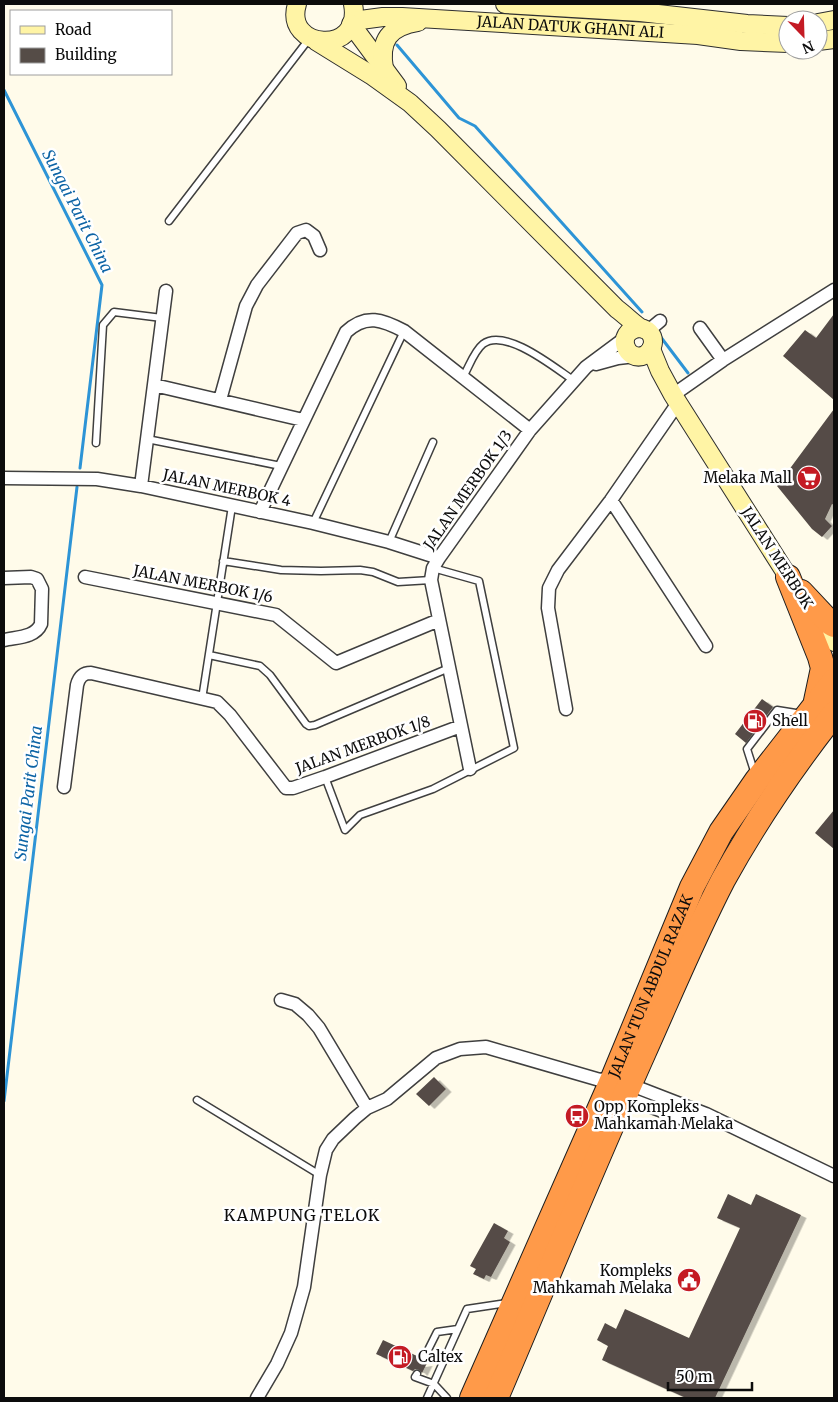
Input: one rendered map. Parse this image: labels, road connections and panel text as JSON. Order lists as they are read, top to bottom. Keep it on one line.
{"streets":{"highway":["JALAN TUN ABDUL RAZAK"],"main road":["JALAN DATUK GHANI ALI","JALAN MERBOK"],"street":["JALAN MERBOK 4","JALAN MERBOK 1/3","JALAN MERBOK 1/6","JALAN MERBOK 1/8"]},"crossings":[["JALAN MERBOK 4","JALAN MERBOK 1/3"]],"districts":["KAMPUNG TELOK"],"water":["Sungai Parit China"],"places":{"supermarket":["Melaka Mall"],"fuel station":["Shell","Caltex"],"bus stop":["Opp Kompleks Mahkamah Melaka"],"public building":["Kompleks Mahkamah Melaka"]},"legend":["Road","Building"],"scale_bar":"50 m","north":"bottom right"}
